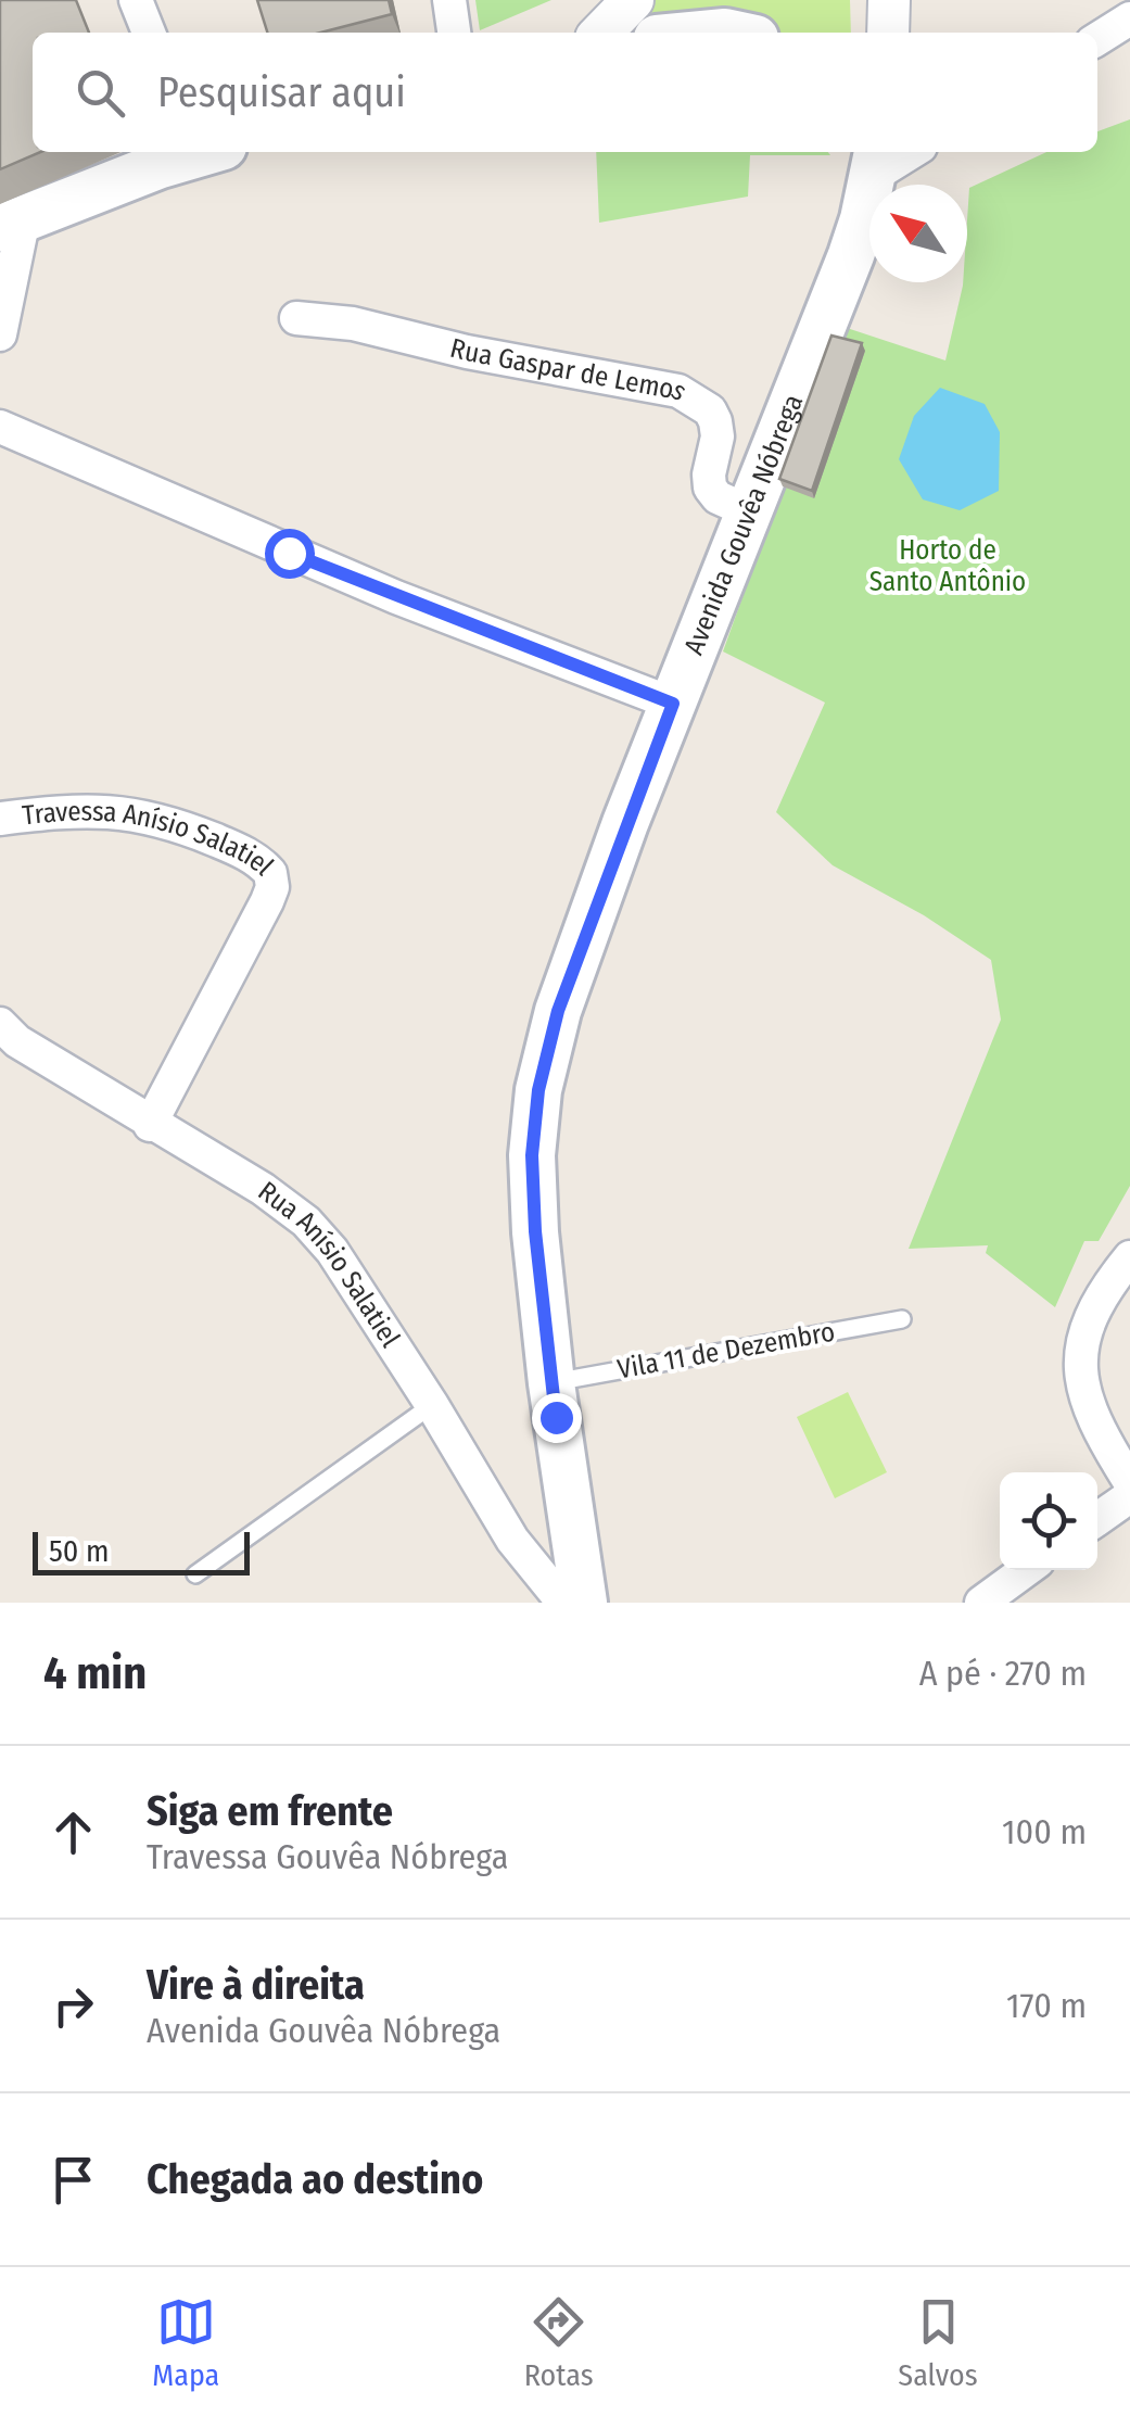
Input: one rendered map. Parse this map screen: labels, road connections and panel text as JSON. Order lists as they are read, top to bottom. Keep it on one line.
{"streets":{"main road":["Avenida Gouvêa Nóbrega"],"street":["Rua Gaspar de Lemos","Travessa Anísio Salatiel","Rua Anísio Salatiel"],"lane":["Vila 11 de Dezembro"]},"crossings":[["Rua Gaspar de Lemos","Avenida Gouvêa Nóbrega"],["Avenida Gouvêa Nóbrega","Vila 11 de Dezembro"],["Travessa Anísio Salatiel","Rua Anísio Salatiel"]],"parks":["Horto de Santo Antônio"],"scale_bar":"50 m","north":"top left","page":{"search":"Pesquisar aqui","scale":"50 m","heading":["4 min","A pé · 270 m"],"list":[["Siga em frente","Travessa Gouvêa Nóbrega","100 m"],["Vire à direita","Avenida Gouvêa Nóbrega","170 m"],"Chegada ao destino"],"nav":["Mapa","Rotas","Salvos"]}}
